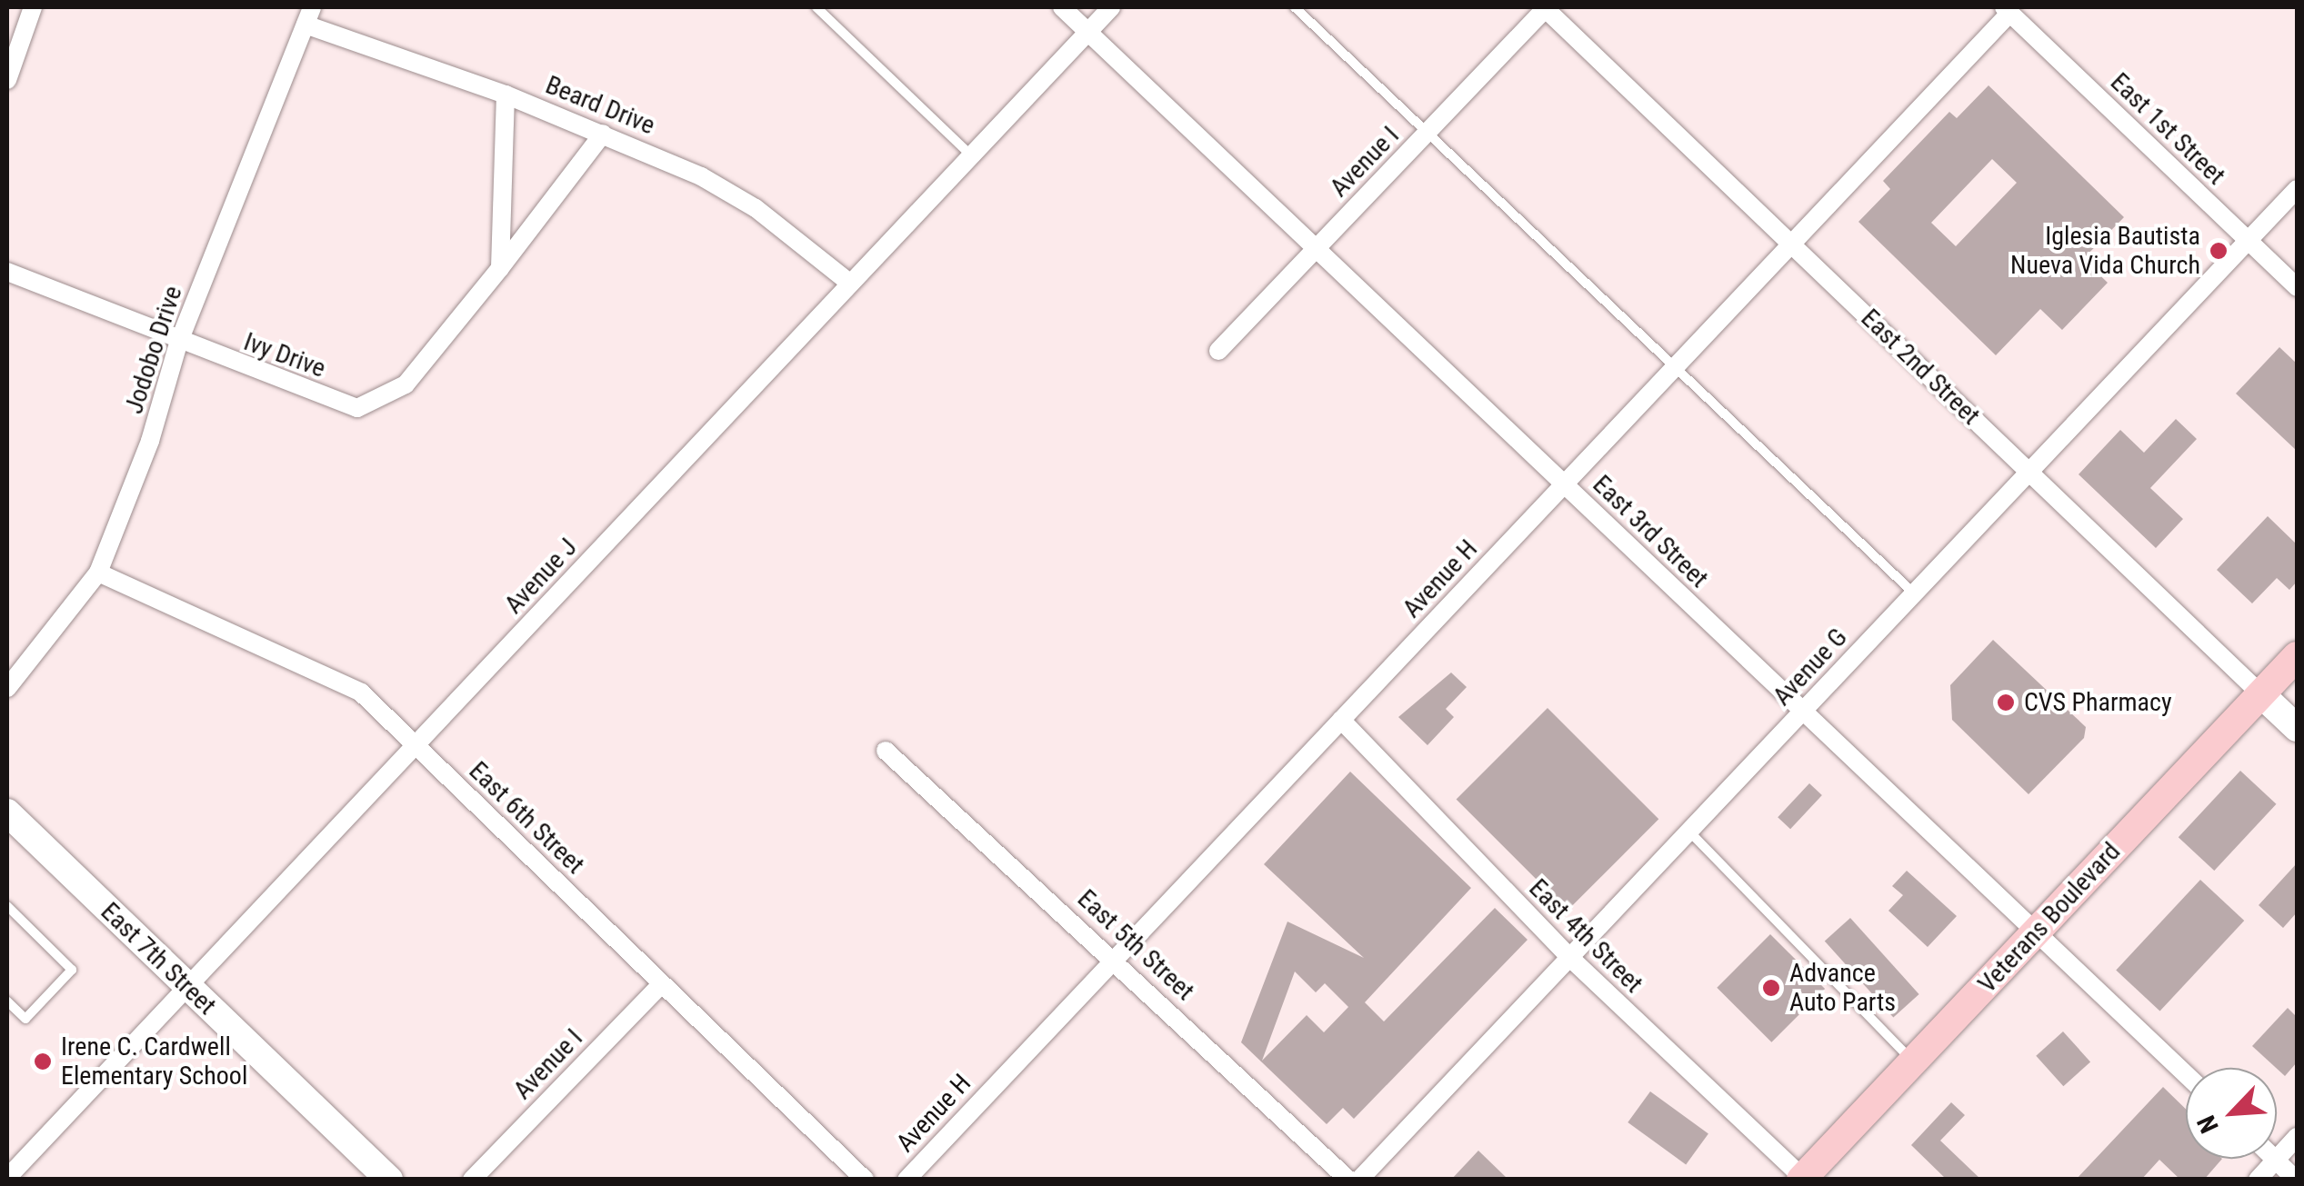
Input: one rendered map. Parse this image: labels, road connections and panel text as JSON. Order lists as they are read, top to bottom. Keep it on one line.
{"streets":{"main road":["Veterans Boulevard"],"street":["Beard Drive","East 1st Street","Avenue I","Jodobo Drive","Ivy Drive","East 2nd Street","East 3rd Street","Avenue J","Avenue H","Avenue G","East 6th Street","East 4th Street","East 5th Street","East 7th Street"]},"crossings":[["Beard Drive","Jodobo Drive"],["Beard Drive","Ivy Drive"],["Beard Drive","Avenue J"],["East 1st Street","Avenue H"],["East 1st Street","Avenue G"],["Avenue I","East 2nd Street"],["Avenue I","East 3rd Street"],["Avenue I","East 6th Street"],["Jodobo Drive","Ivy Drive"],["Jodobo Drive","East 6th Street"],["East 2nd Street","Avenue H"],["East 2nd Street","Avenue G"],["East 2nd Street","Veterans Boulevard"],["East 3rd Street","Avenue J"],["East 3rd Street","Avenue H"],["East 3rd Street","Avenue G"],["East 3rd Street","Veterans Boulevard"],["Avenue J","East 6th Street"],["Avenue J","East 7th Street"],["Avenue H","East 4th Street"],["Avenue H","East 5th Street"],["Avenue G","East 4th Street"],["Veterans Boulevard","East 4th Street"]],"places":["Iglesia Bautista Nueva Vida Church","CVS Pharmacy","Advance Auto Parts","Irene C. Cardwell Elementary School"],"north":"bottom left"}
